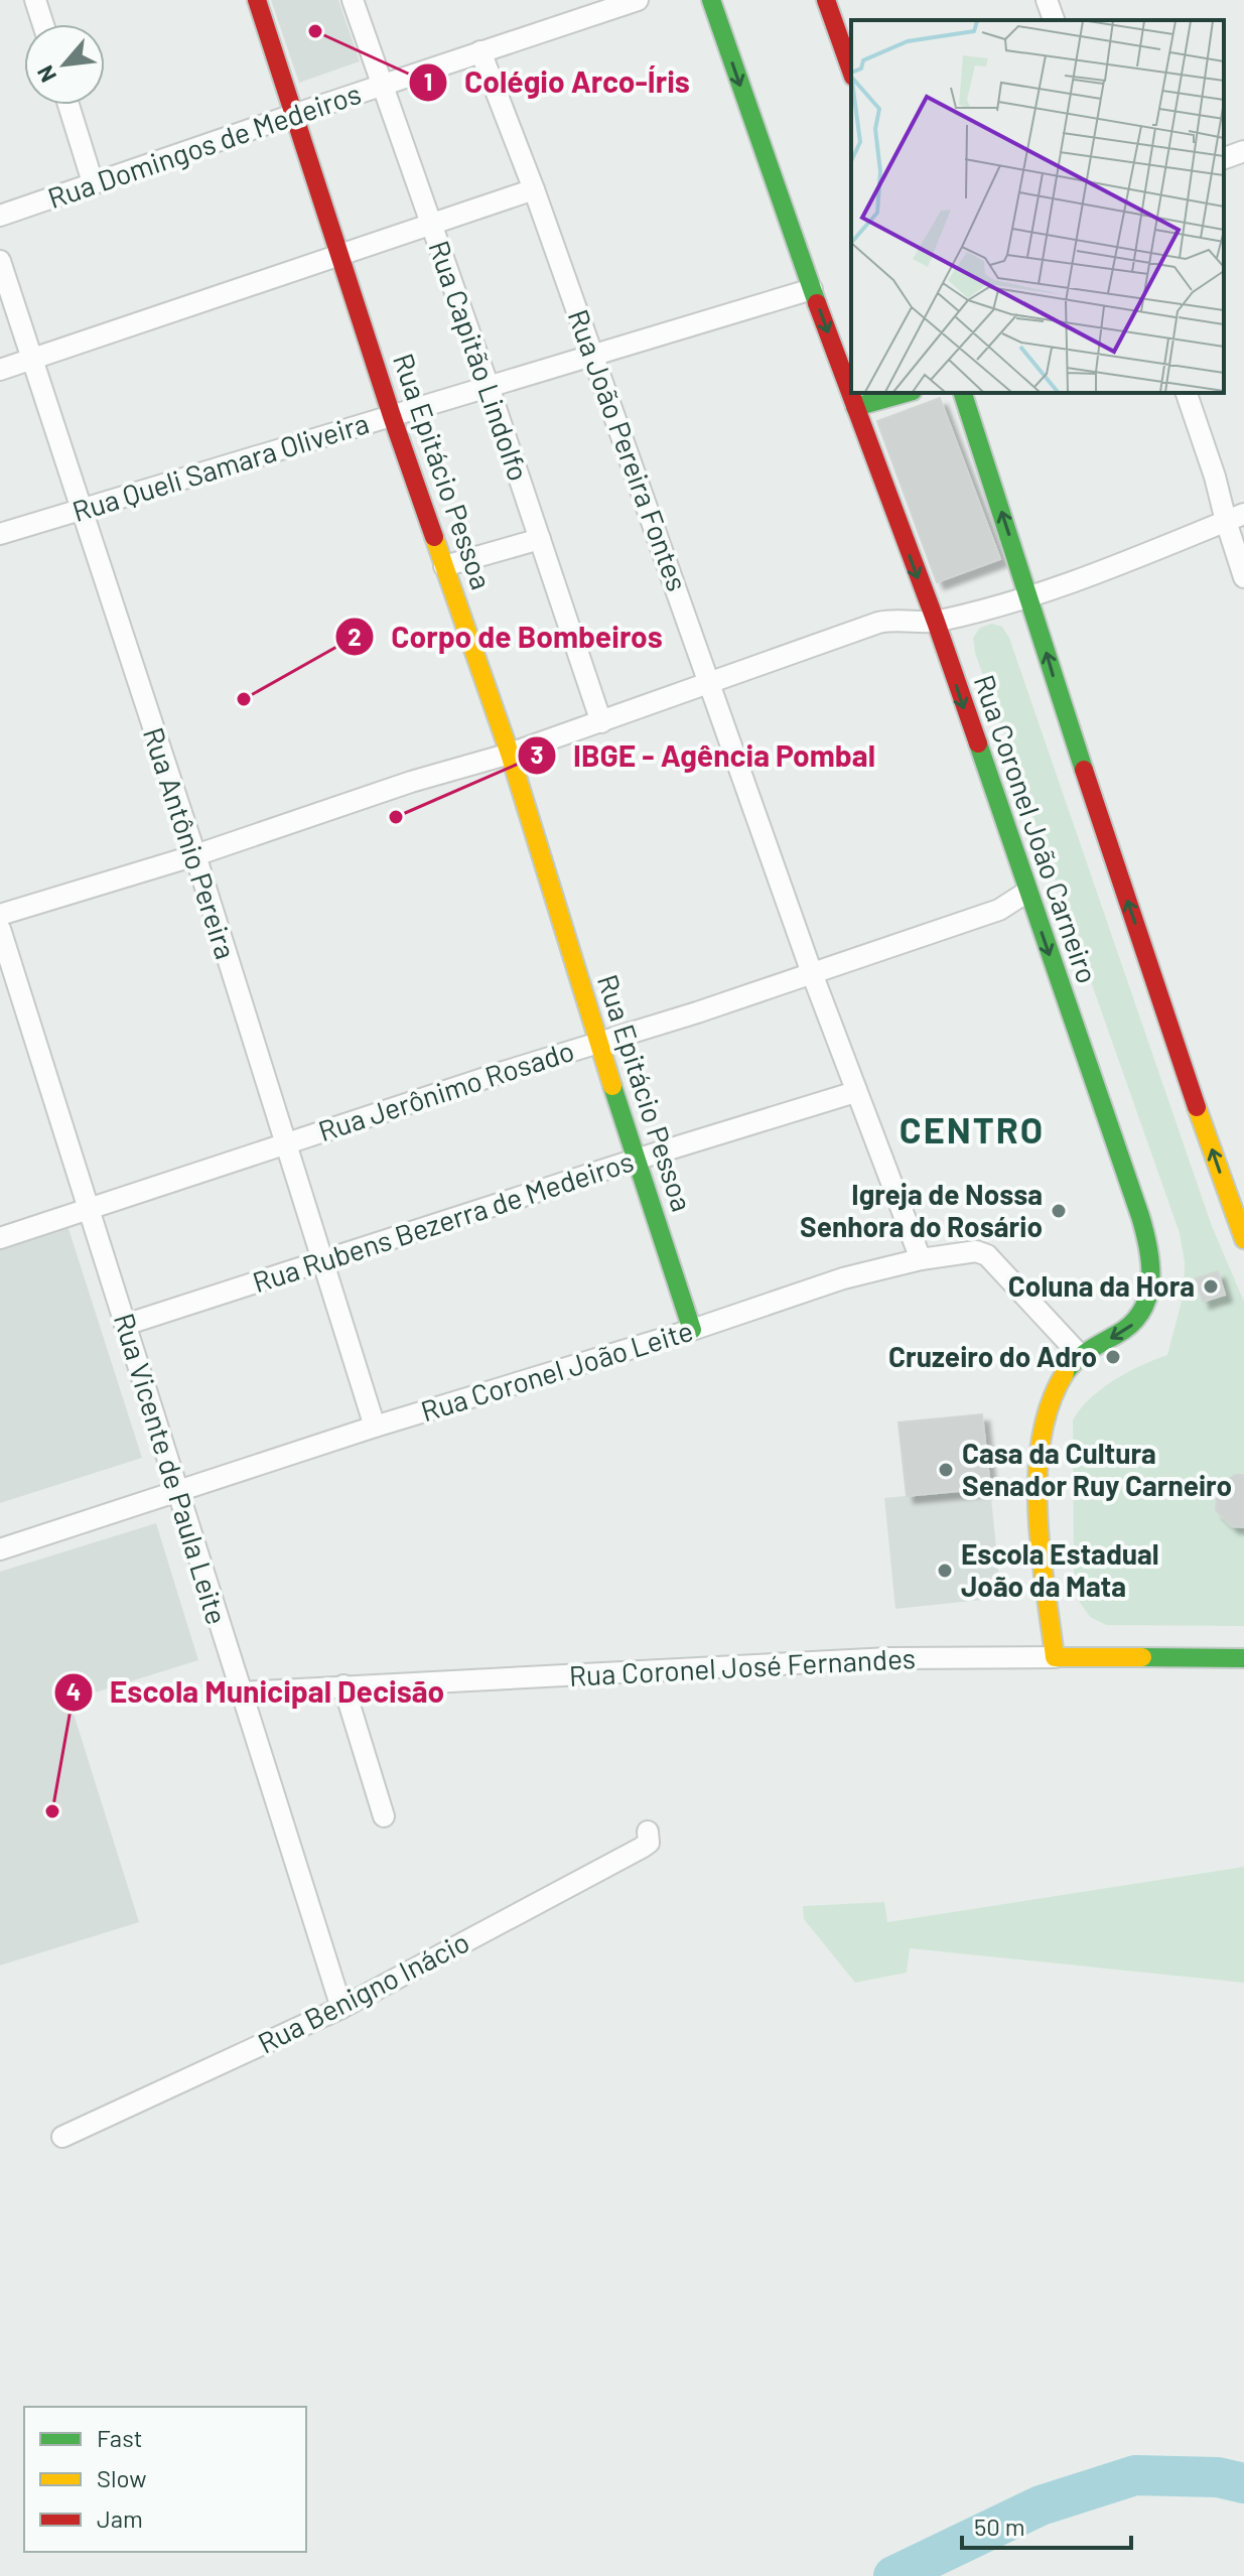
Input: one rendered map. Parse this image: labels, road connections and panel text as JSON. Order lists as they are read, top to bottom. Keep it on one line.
{"streets":{"main road":["Rua Epitácio Pessoa","Rua Coronel João Carneiro","Rua Coronel José Fernandes"],"street":["Rua Domingos de Medeiros","Rua Capitão Lindolfo","Rua João Pereira Fontes","Rua Queli Samara Oliveira","Rua Antônio Pereira","Rua Jerônimo Rosado","Rua Rubens Bezerra de Medeiros","Rua Coronel João Leite","Rua Vicente de Paula Leite","Rua Benigno Inácio"]},"crossings":[["Rua Domingos de Medeiros","Rua Capitão Lindolfo"],["Rua Domingos de Medeiros","Rua João Pereira Fontes"],["Rua Domingos de Medeiros","Rua Epitácio Pessoa"],["Rua Capitão Lindolfo","Rua Queli Samara Oliveira"],["Rua João Pereira Fontes","Rua Queli Samara Oliveira"],["Rua João Pereira Fontes","Rua Jerônimo Rosado"],["Rua João Pereira Fontes","Rua Rubens Bezerra de Medeiros"],["Rua João Pereira Fontes","Rua Coronel João Leite"],["Rua Queli Samara Oliveira","Rua Epitácio Pessoa"],["Rua Queli Samara Oliveira","Rua Coronel João Carneiro"],["Rua Queli Samara Oliveira","Rua Antônio Pereira"],["Rua Epitácio Pessoa","Rua Jerônimo Rosado"],["Rua Epitácio Pessoa","Rua Rubens Bezerra de Medeiros"],["Rua Epitácio Pessoa","Rua Coronel João Leite"],["Rua Coronel João Carneiro","Rua Jerônimo Rosado"],["Rua Coronel João Carneiro","Rua Coronel João Leite"],["Rua Coronel João Carneiro","Rua Coronel José Fernandes"],["Rua Antônio Pereira","Rua Jerônimo Rosado"],["Rua Antônio Pereira","Rua Rubens Bezerra de Medeiros"],["Rua Antônio Pereira","Rua Coronel João Leite"],["Rua Jerônimo Rosado","Rua Vicente de Paula Leite"],["Rua Rubens Bezerra de Medeiros","Rua Vicente de Paula Leite"],["Rua Coronel João Leite","Rua Vicente de Paula Leite"],["Rua Vicente de Paula Leite","Rua Coronel José Fernandes"],["Rua Vicente de Paula Leite","Rua Benigno Inácio"]],"districts":["CENTRO"],"places":["Colégio Arco-Íris","Corpo de Bombeiros","IBGE - Agência Pombal","Igreja de Nossa Senhora do Rosário","Coluna da Hora","Cruzeiro do Adro","Casa da Cultura Senador Ruy Carneiro","Escola Estadual João da Mata","Escola Municipal Decisão"],"legend":["Fast","Slow","Jam"],"scale_bar":"50 m","north":"bottom left"}
